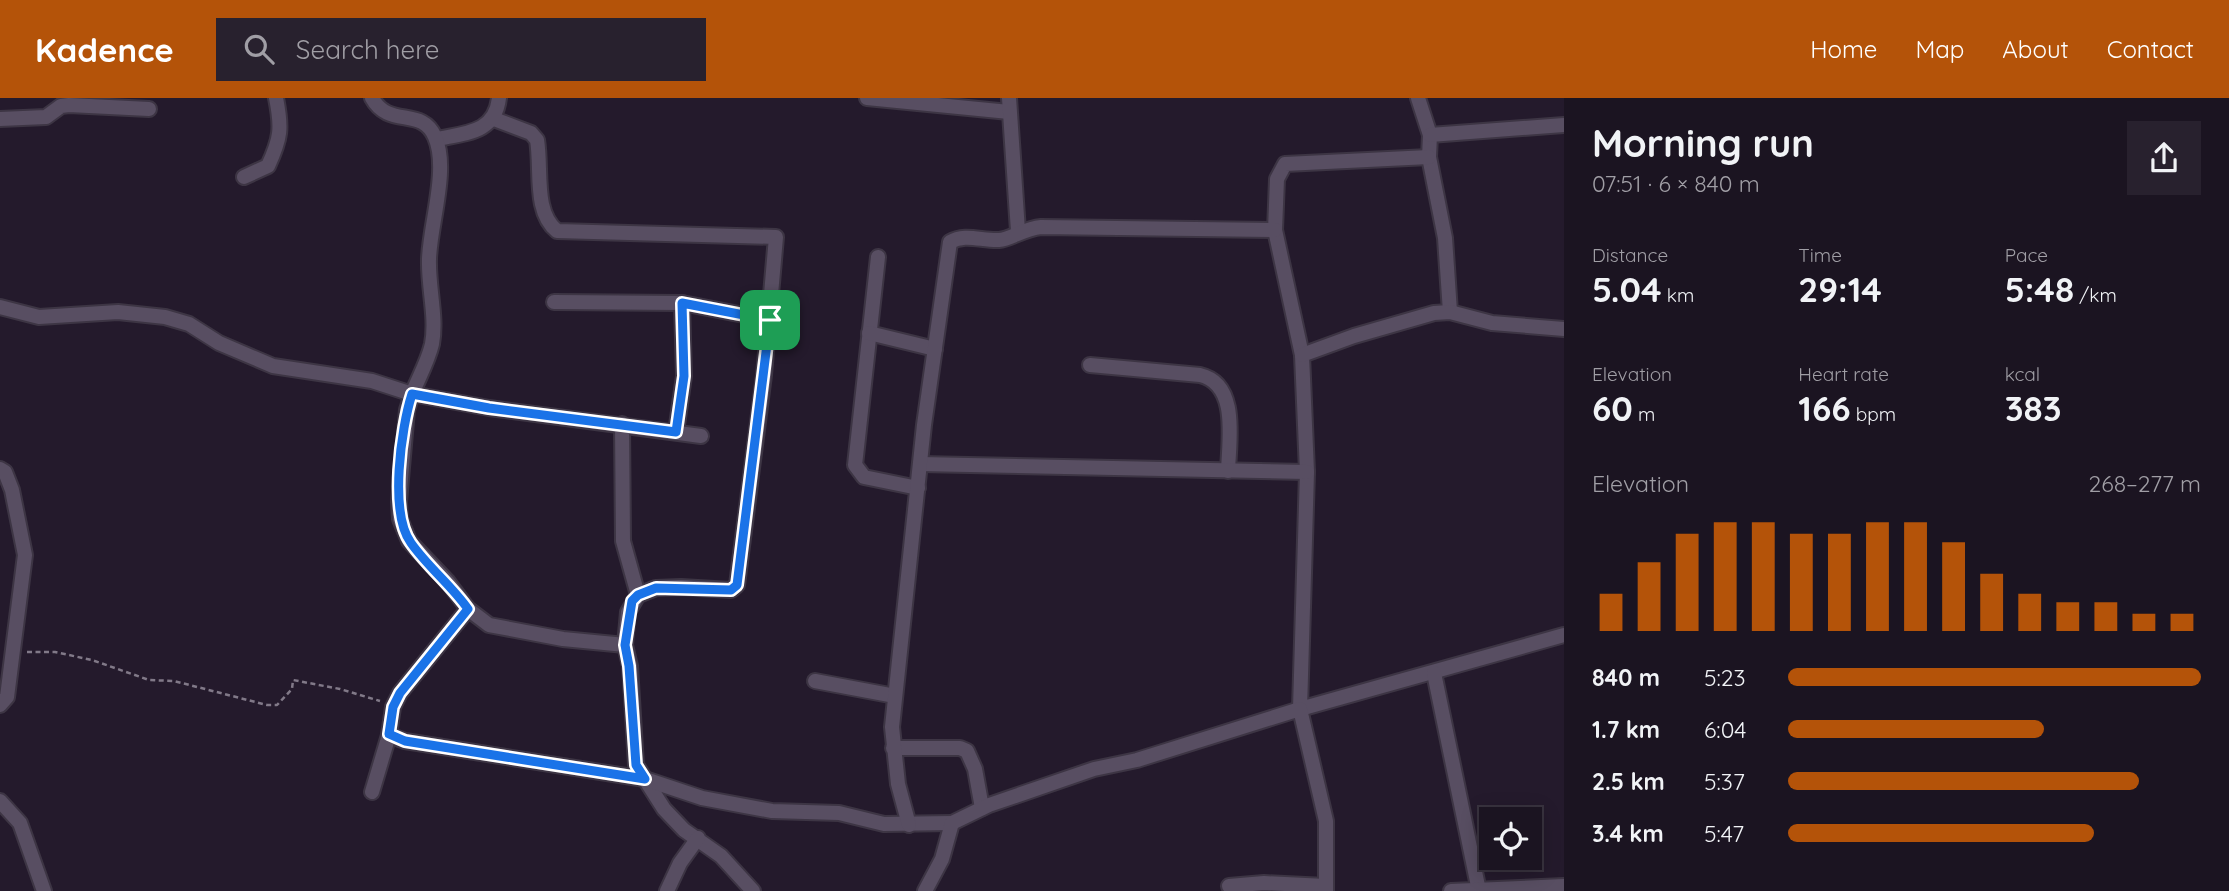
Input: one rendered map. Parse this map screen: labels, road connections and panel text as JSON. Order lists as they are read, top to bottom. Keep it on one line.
{"page":{"header":"Kadence","search":"Search here","nav":["Home","Map","About","Contact"],"heading":["Morning run","07:51 · 6 × 840 m"],"stats":[["Distance","5.04 km"],["Time","29:14"],["Pace","5:48 /km"],["Elevation","60 m"],["Heart rate","166 bpm"],["kcal","383"]],"chart":["Elevation","268–277 m"],"list":[{"name":"840 m","note":"5:23"},{"name":"1.7 km","note":"6:04"},{"name":"2.5 km","note":"5:37"},{"name":"3.4 km","note":"5:47"}]}}
